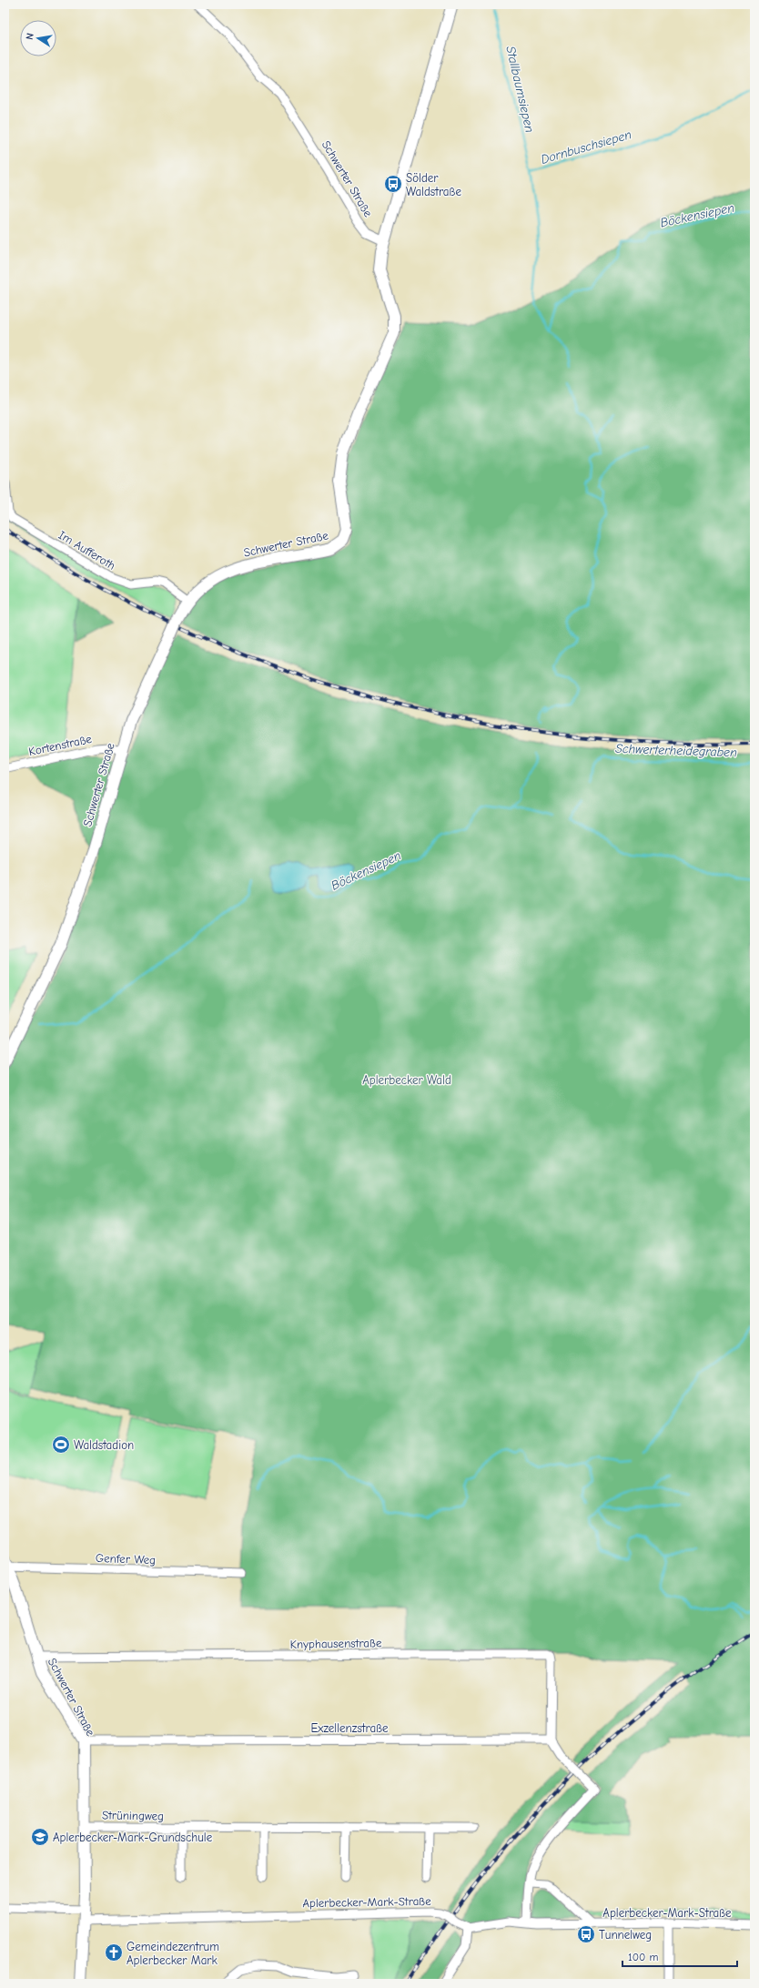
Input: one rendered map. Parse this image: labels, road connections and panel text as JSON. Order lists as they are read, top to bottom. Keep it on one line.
{"streets":{"street":["Schwerter Straße","Im Aufferoth","Kortenstraße","Genfer Weg","Knyphausenstraße","Exzellenzstraße","Strüningweg","Aplerbecker-Mark-Straße"]},"crossings":[["Schwerter Straße","Im Aufferoth"],["Schwerter Straße","Kortenstraße"],["Schwerter Straße","Genfer Weg"],["Schwerter Straße","Knyphausenstraße"],["Schwerter Straße","Exzellenzstraße"],["Schwerter Straße","Strüningweg"],["Schwerter Straße","Aplerbecker-Mark-Straße"],["Knyphausenstraße","Exzellenzstraße"]],"water":["Stallbaumsiepen","Dornbuschsiepen","Böckensiepen","Schwerterheidegraben"],"parks":["Aplerbecker Wald"],"places":{"bus stop":["Sölder Waldstraße","Tunnelweg"],"sports":["Waldstadion"],"school or university":["Aplerbecker-Mark-Grundschule"],"church":["Gemeindezentrum Aplerbecker Mark"]},"scale_bar":"100 m","north":"left"}
